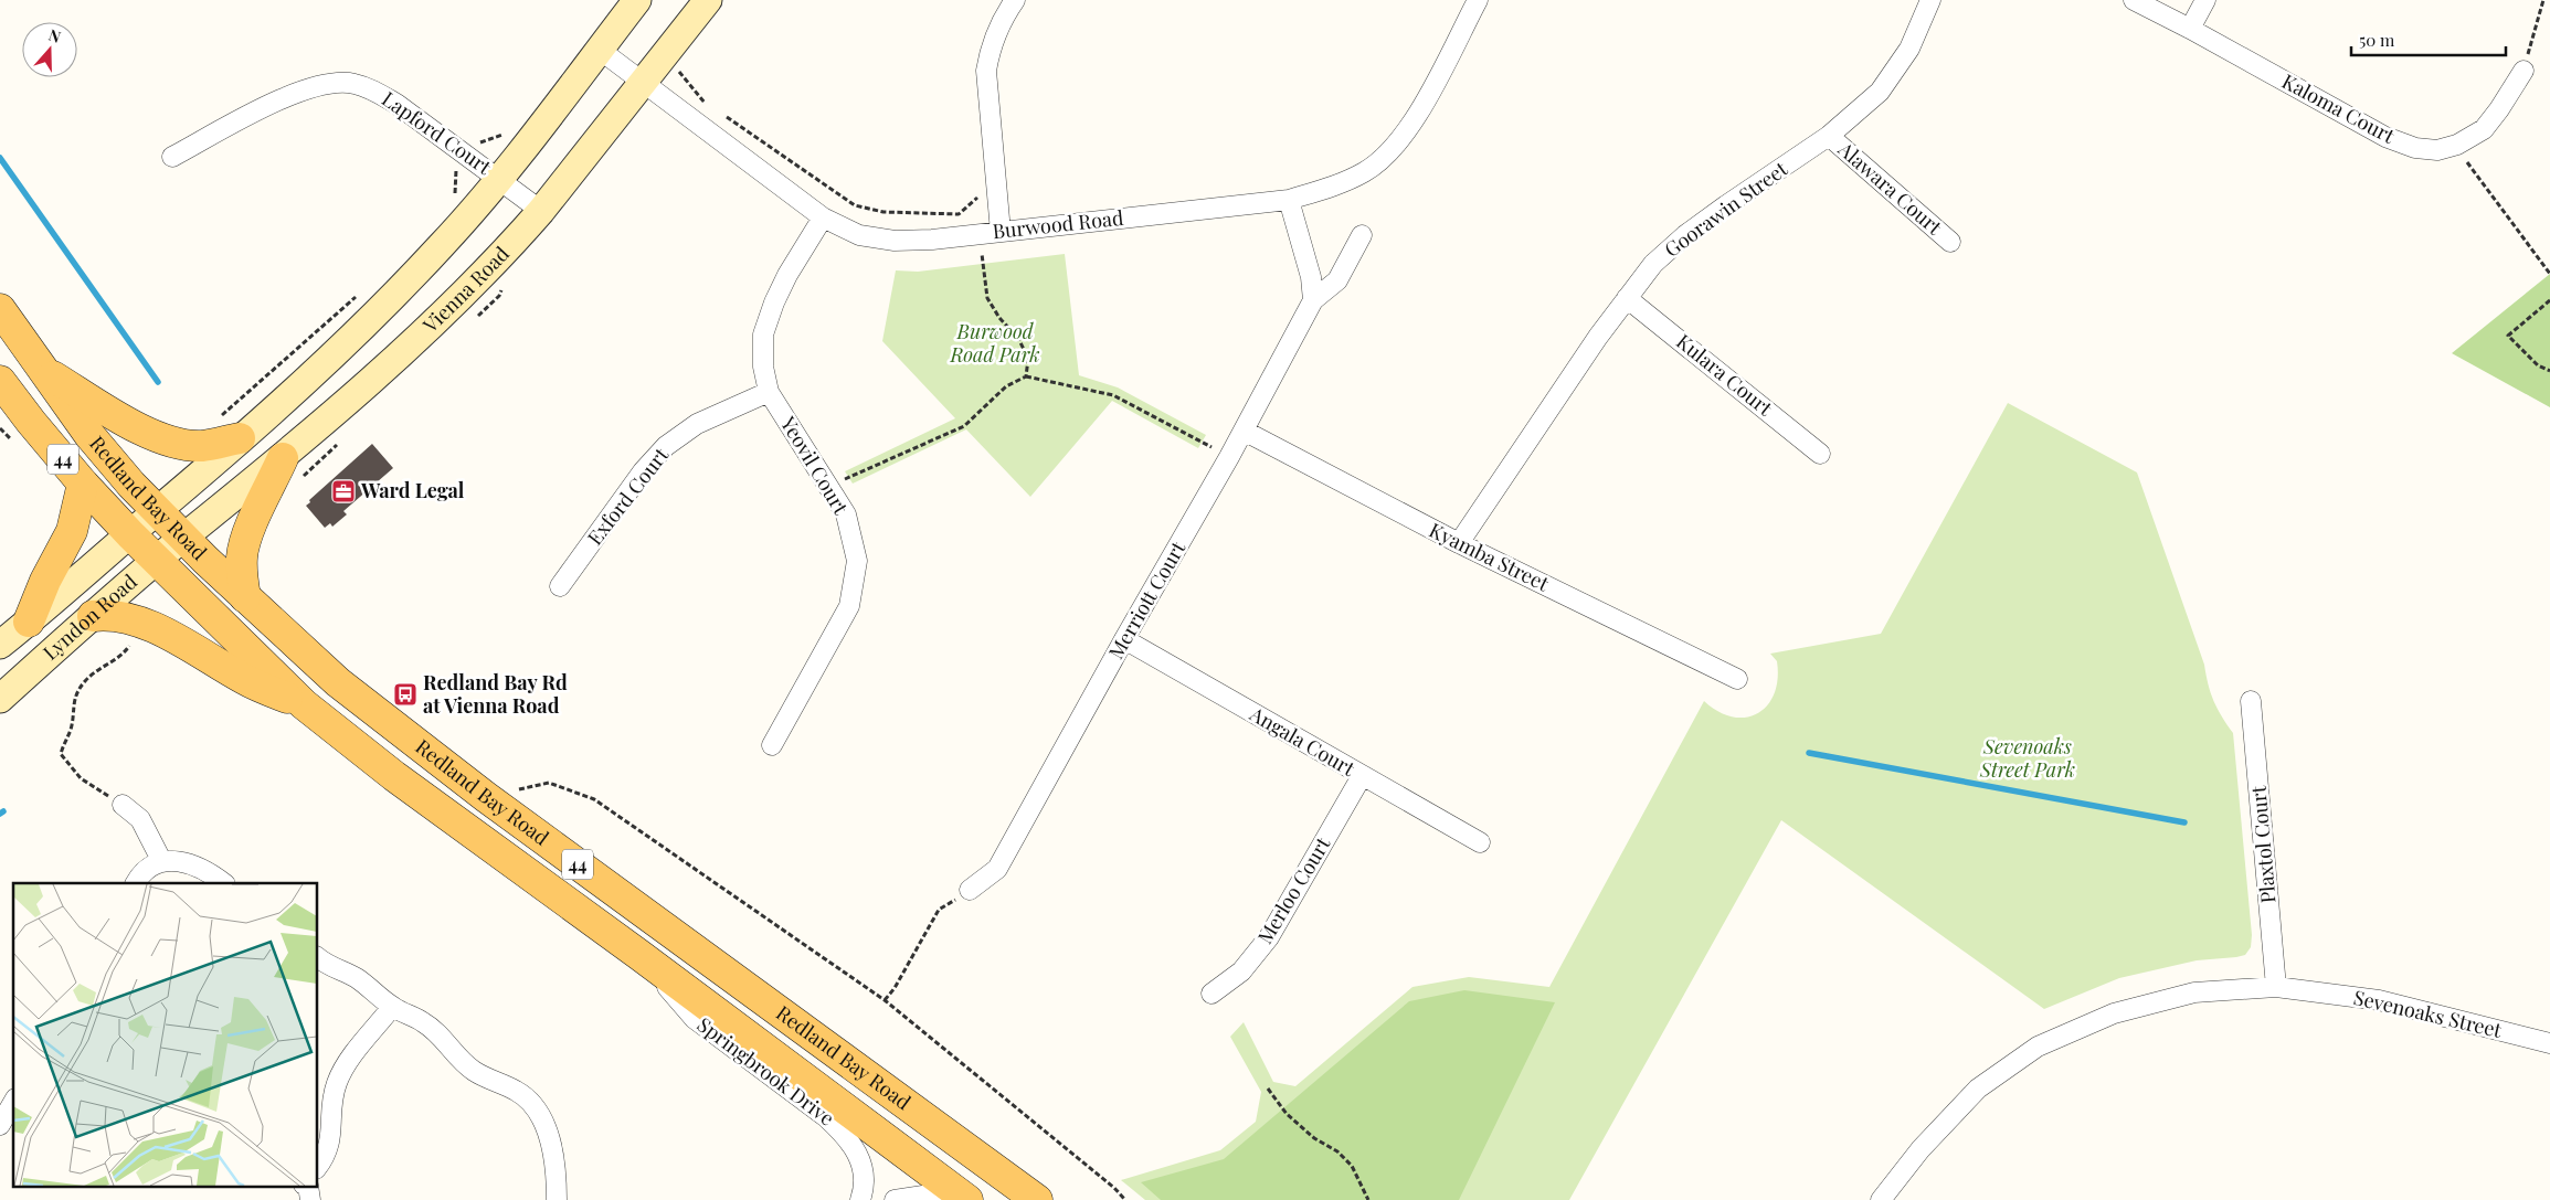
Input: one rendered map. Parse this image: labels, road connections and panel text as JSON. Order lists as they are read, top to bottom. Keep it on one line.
{"streets":{"main road":["Vienna Road","44","Redland Bay Road","Lyndon Road"],"street":["Kaloma Court","Lapford Court","Alawara Court","Goorawin Street","Burwood Road","Kulara Court","Yeovil Court","Exford Court","Kyamba Street","Merriott Court","Angala Court","Plaxtol Court","Merloo Court","Sevenoaks Street","Springbrook Drive"]},"crossings":[["Lapford Court","Vienna Road"],["Alawara Court","Goorawin Street"],["Goorawin Street","Kulara Court"],["Goorawin Street","Kyamba Street"],["Burwood Road","Vienna Road"],["Burwood Road","Yeovil Court"],["Vienna Road","Redland Bay Road"],["Vienna Road","Lyndon Road"],["Yeovil Court","Exford Court"],["Redland Bay Road","Lyndon Road"],["Redland Bay Road","Springbrook Drive"],["Kyamba Street","Merriott Court"],["Merriott Court","Angala Court"],["Angala Court","Merloo Court"],["Plaxtol Court","Sevenoaks Street"]],"parks":["Burwood Road Park","Sevenoaks Street Park"],"places":{"office":["Ward Legal"],"bus stop":["Redland Bay Rd at Vienna Road"]},"scale_bar":"50 m","north":"top"}
